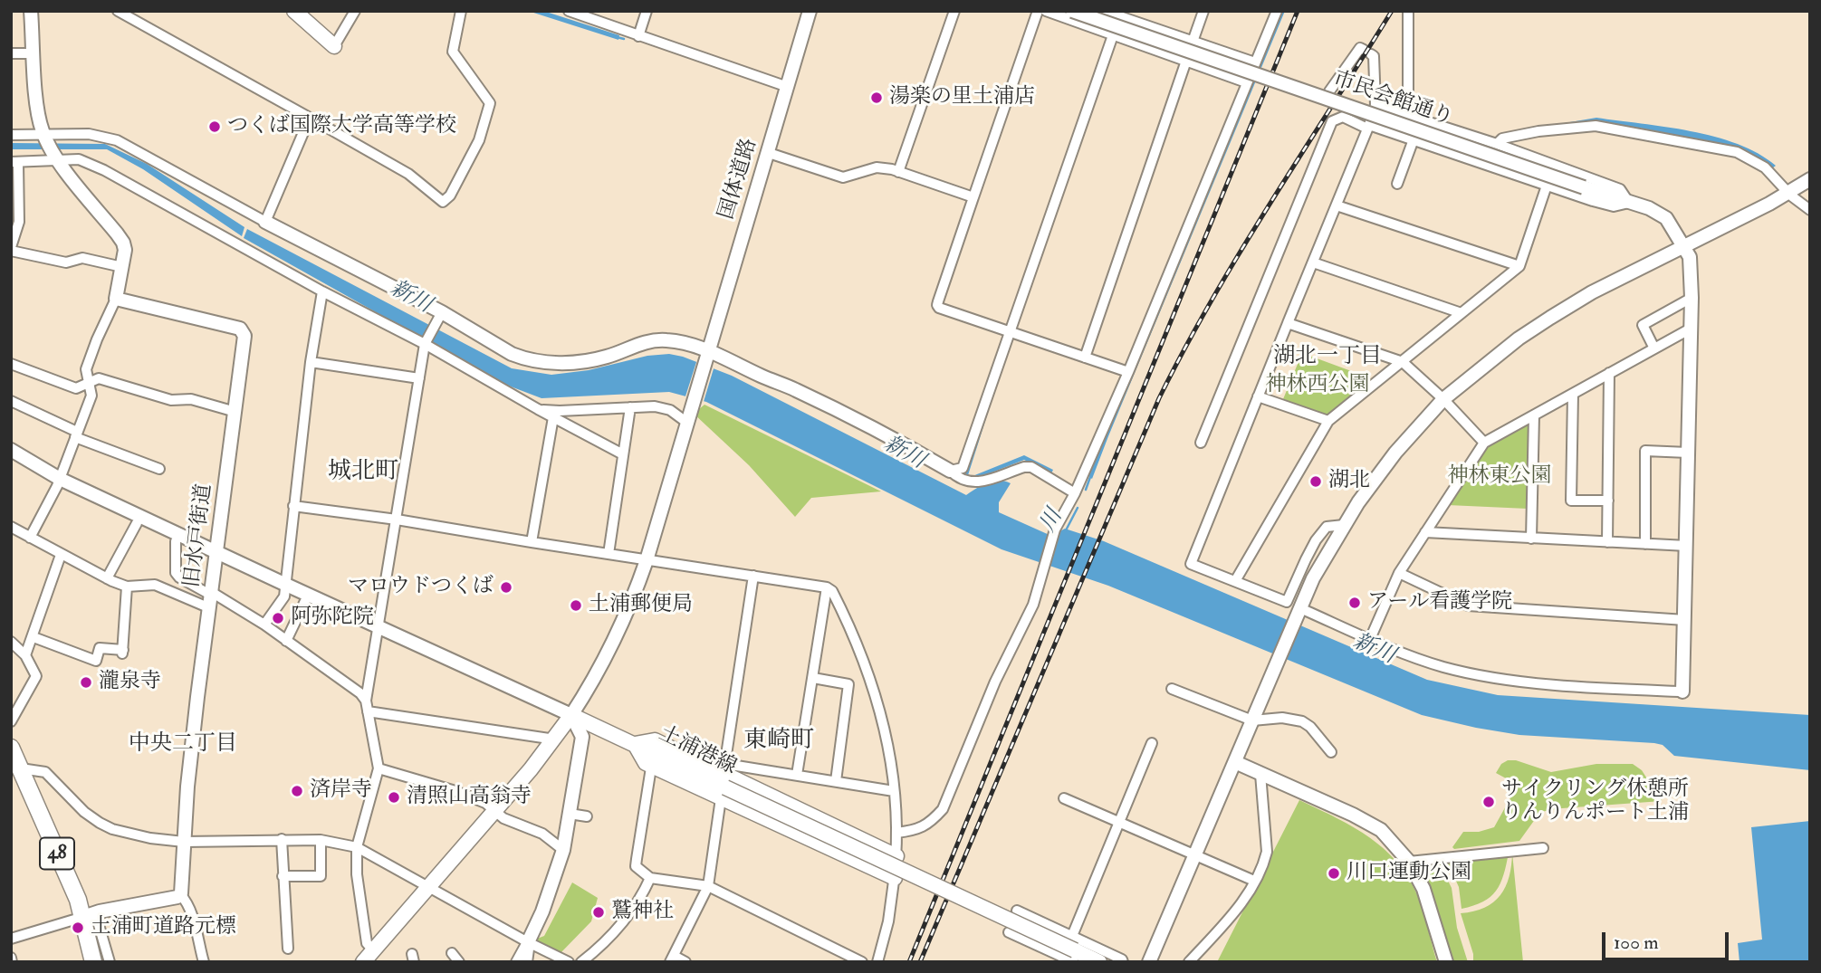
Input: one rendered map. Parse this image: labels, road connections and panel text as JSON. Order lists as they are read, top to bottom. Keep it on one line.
{"streets":{"main road":["土浦港線","48"],"street":["市民会館通り","国体道路","旧水戸街道"]},"crossings":[["国体道路","土浦港線"]],"districts":["湖北一丁目","城北町","東崎町","中央二丁目"],"water":["新川","川"],"parks":["神林西公園","神林東公園"],"places":["湯楽の里土浦店","つくば国際大学高等学校","湖北","マロウドつくば","アール看護学院","土浦郵便局","阿弥陀院","瀧泉寺","済岸寺","清照山高翁寺","サイクリング休憩所 りんりんポート土浦","川口運動公園","鷲神社","土浦町道路元標"],"scale_bar":"100 m"}
